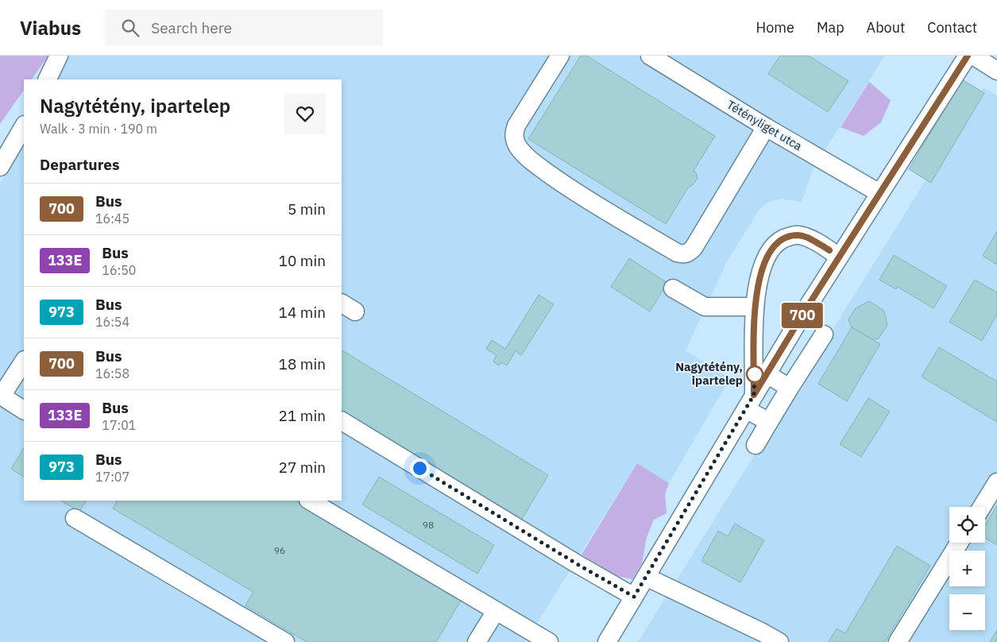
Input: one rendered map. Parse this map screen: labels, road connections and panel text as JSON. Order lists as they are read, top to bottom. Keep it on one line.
{"streets":{"street":["Tétényliget utca"]},"places":["Nagytétény, ipartelep"],"lines":["bus line 700"],"house_numbers":["98","96"],"page":{"header":"Viabus","search":"Search here","nav":["Home","Map","About","Contact"],"on_map":"700","heading":[["Nagytétény, ipartelep","Walk · 3 min · 190 m"],"Departures"],"list":[{"mark":"700","name":"Bus","note":"16:45","value":"5 min"},{"mark":"133E","name":"Bus","note":"16:50","value":"10 min"},{"mark":"973","name":"Bus","note":"16:54","value":"14 min"},{"mark":"700","name":"Bus","note":"16:58","value":"18 min"},{"mark":"133E","name":"Bus","note":"17:01","value":"21 min"},{"mark":"973","name":"Bus","note":"17:07","value":"27 min"}],"map_buttons":["+","−"]}}
